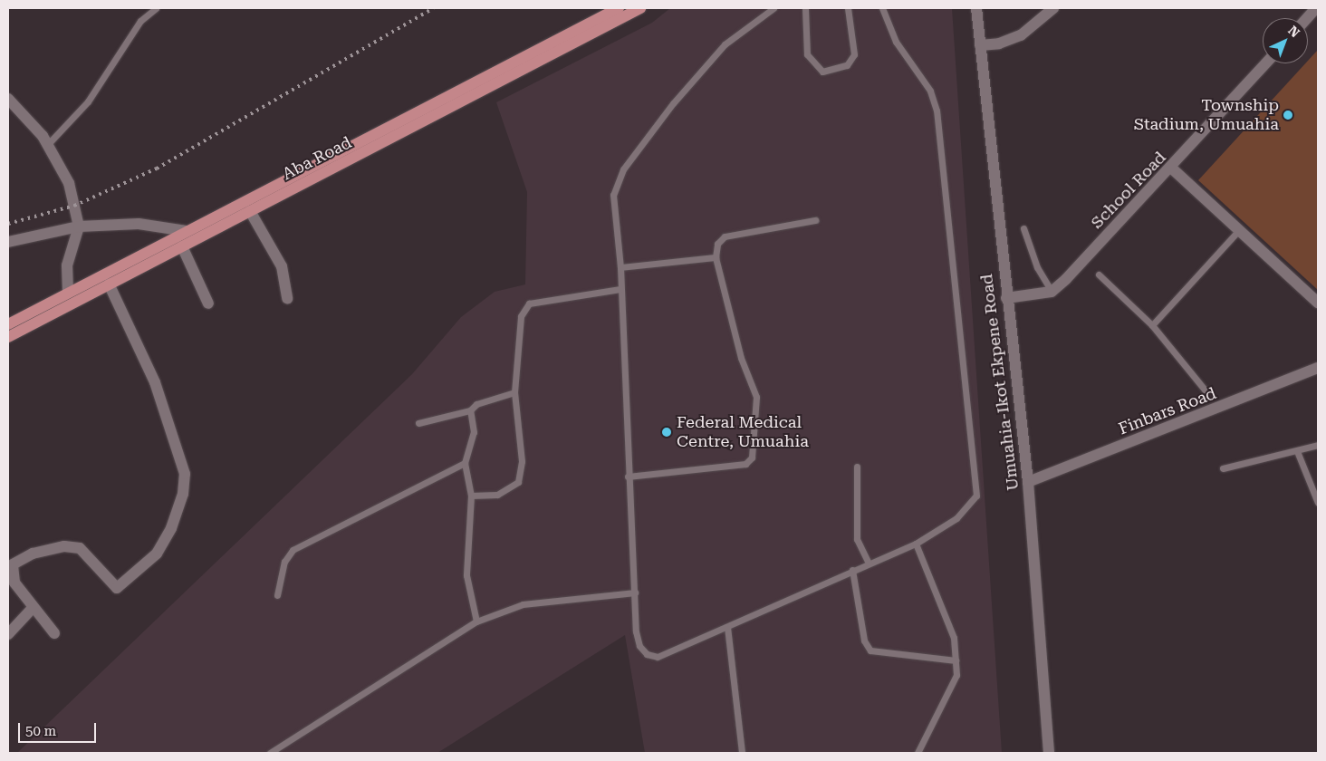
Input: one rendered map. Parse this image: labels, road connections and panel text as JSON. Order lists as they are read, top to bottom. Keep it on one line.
{"streets":{"main road":["Aba Road"],"street":["School Road","Umuahia-Ikot Ekpene Road","Finbars Road"]},"crossings":[["Umuahia-Ikot Ekpene Road","Finbars Road"]],"places":["Township Stadium, Umuahia","Federal Medical Centre, Umuahia"],"scale_bar":"50 m","north":"top right"}
